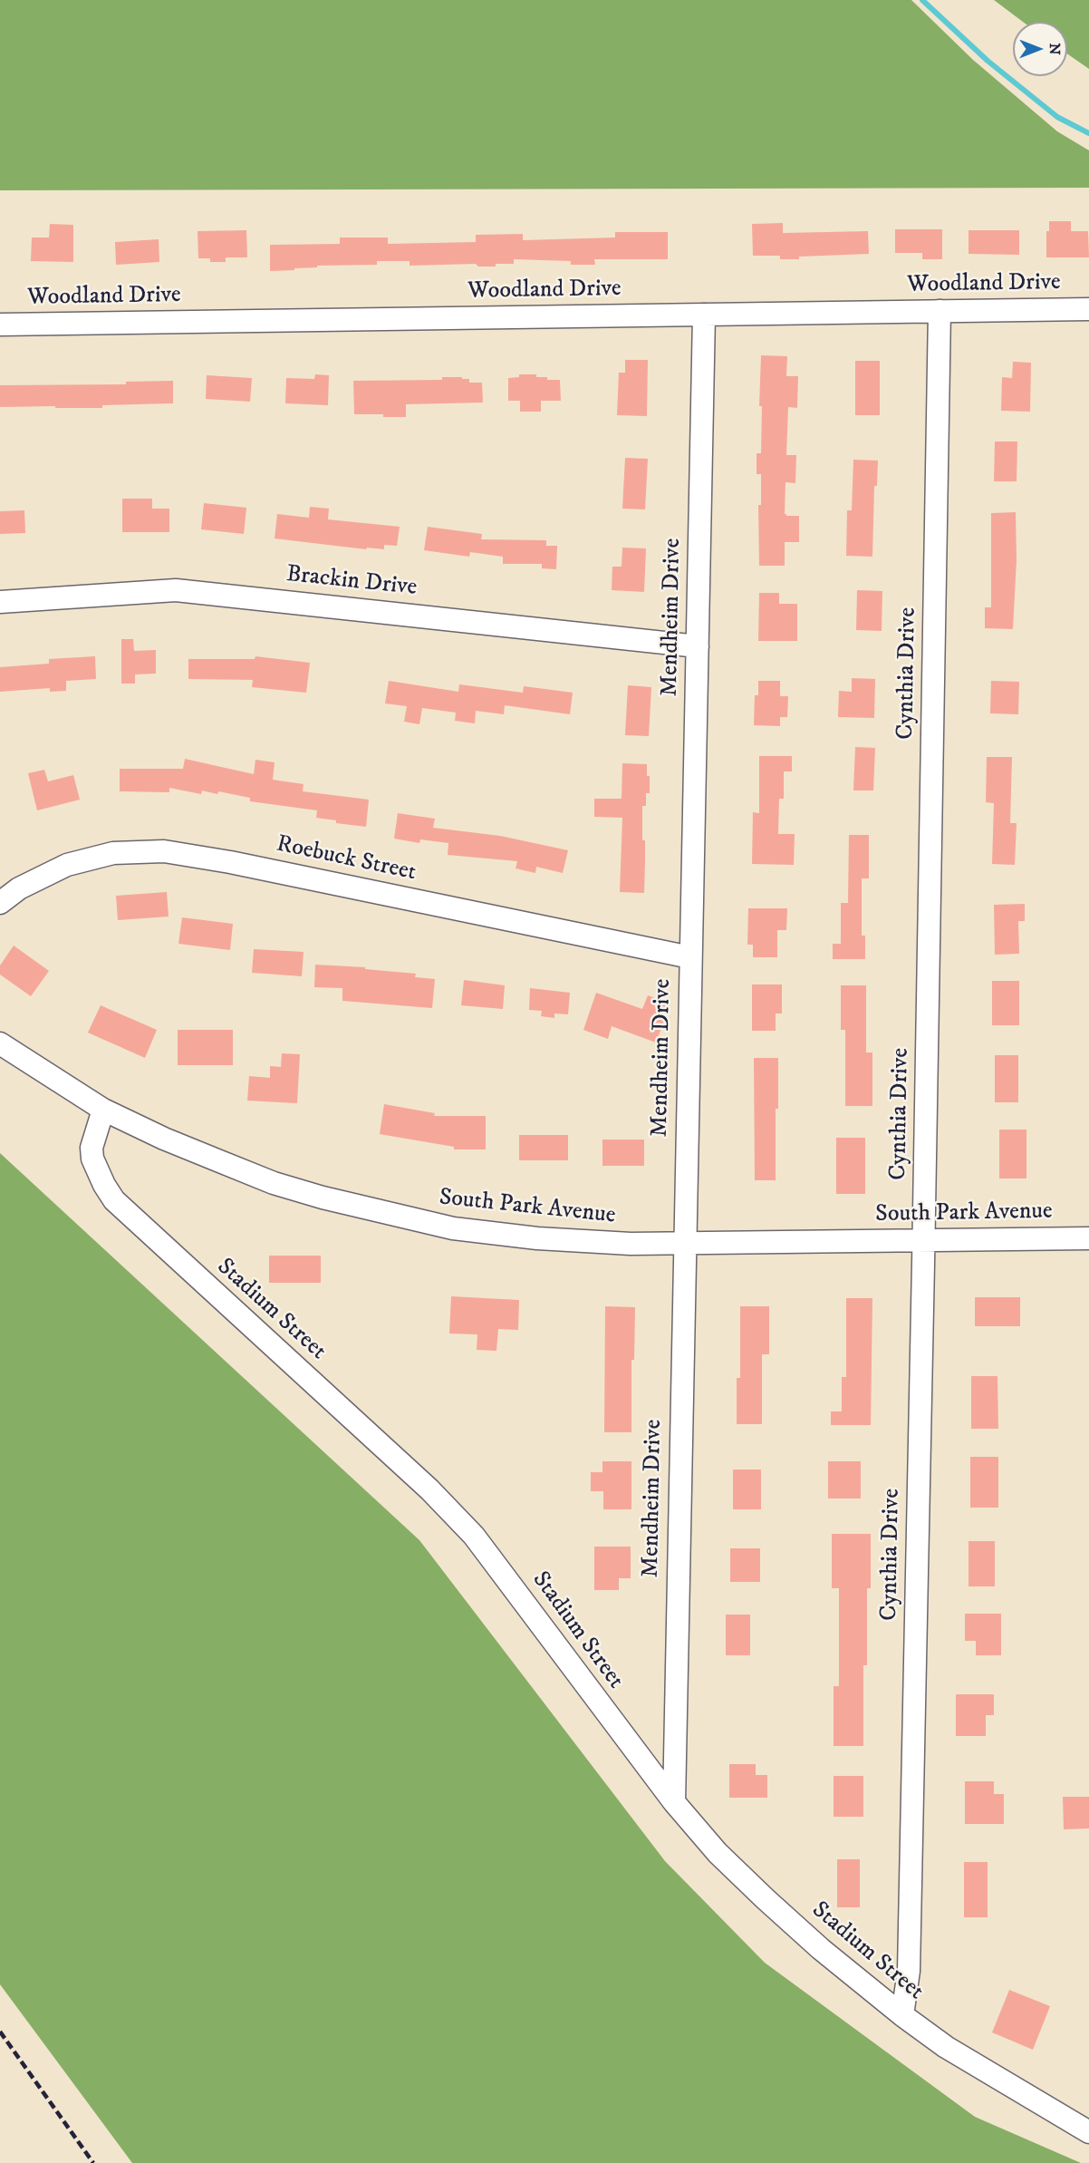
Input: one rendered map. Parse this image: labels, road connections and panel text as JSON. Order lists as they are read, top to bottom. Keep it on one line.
{"streets":{"street":["Woodland Drive","Brackin Drive","Mendheim Drive","Cynthia Drive","Roebuck Street","South Park Avenue","Stadium Street"]},"crossings":[["Woodland Drive","Mendheim Drive"],["Woodland Drive","Cynthia Drive"],["Brackin Drive","Mendheim Drive"],["Mendheim Drive","Roebuck Street"],["Mendheim Drive","South Park Avenue"],["Mendheim Drive","Stadium Street"],["Cynthia Drive","South Park Avenue"],["Cynthia Drive","Stadium Street"],["South Park Avenue","Stadium Street"]],"north":"right"}
